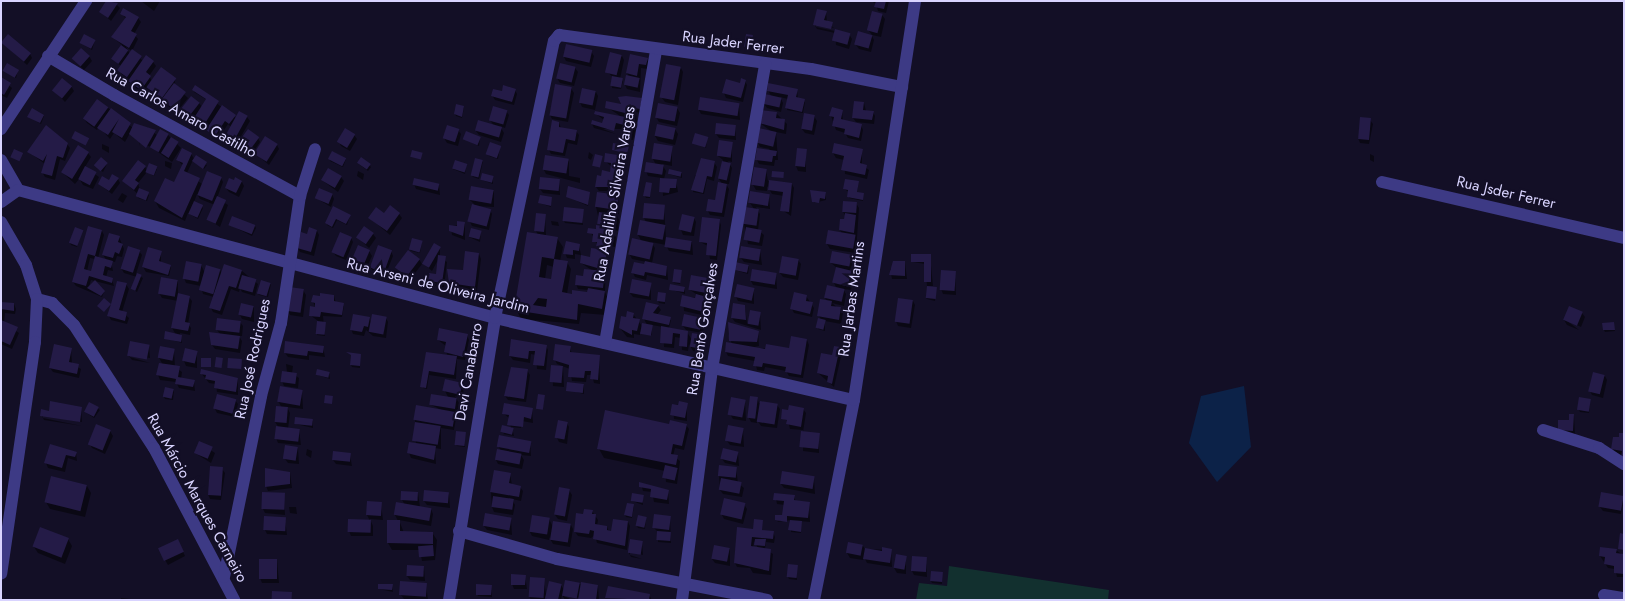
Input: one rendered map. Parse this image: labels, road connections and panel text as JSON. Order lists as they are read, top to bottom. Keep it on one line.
{"streets":{"street":["Rua Jader Ferrer","Rua Carlos Amaro Castilho","Rua Jsder Ferrer","Rua Adalilho Silveira Vargas","Rua Arseni de Oliveira Jardim","Rua Jarbas Martins","Rua Bento Gonçalves","Rua José Rodrigues","Davi Canabarro","Rua Márcio Marques Carneiro"]},"crossings":[["Rua Jader Ferrer","Rua Adalilho Silveira Vargas"],["Rua Jader Ferrer","Rua Jarbas Martins"],["Rua Jader Ferrer","Rua Bento Gonçalves"],["Rua Jader Ferrer","Davi Canabarro"],["Rua Carlos Amaro Castilho","Rua José Rodrigues"],["Rua Adalilho Silveira Vargas","Rua Arseni de Oliveira Jardim"],["Rua Arseni de Oliveira Jardim","Rua Jarbas Martins"],["Rua Arseni de Oliveira Jardim","Rua Bento Gonçalves"],["Rua Arseni de Oliveira Jardim","Rua José Rodrigues"],["Rua Arseni de Oliveira Jardim","Davi Canabarro"],["Rua José Rodrigues","Rua Márcio Marques Carneiro"]]}
